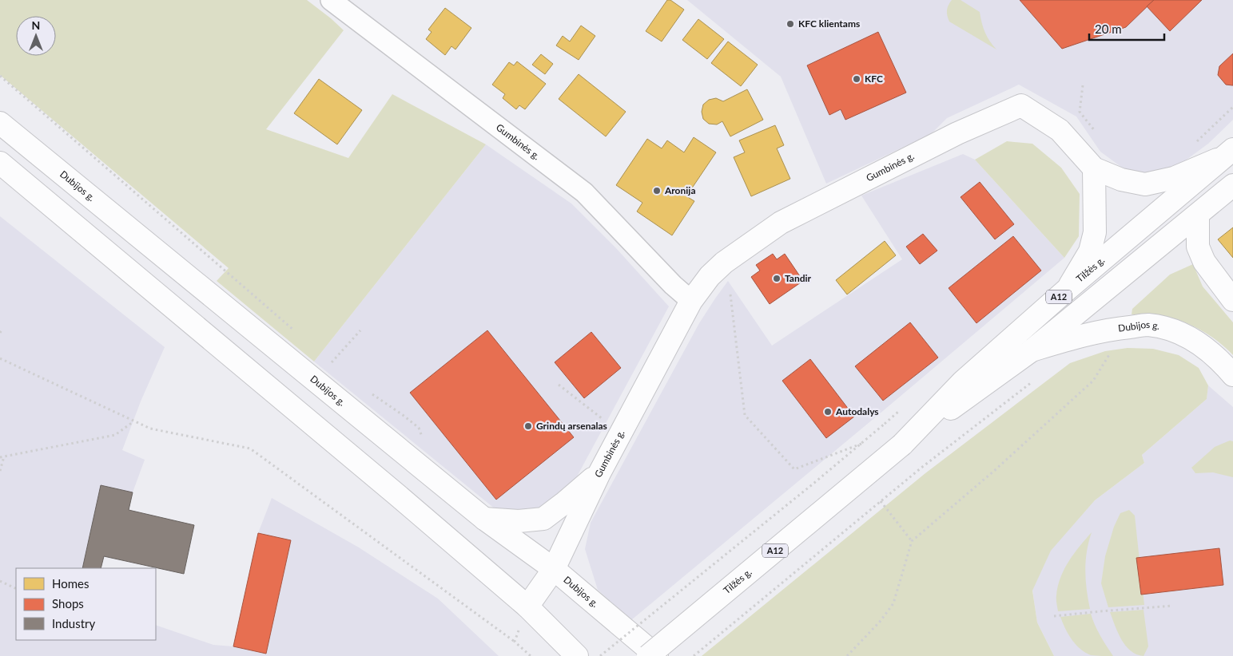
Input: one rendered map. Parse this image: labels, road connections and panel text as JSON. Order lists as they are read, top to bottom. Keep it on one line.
{"streets":{"main road":["Gumbinės g.","Dubijos g.","Tilžės g.","A12"]},"crossings":[["Gumbinės g.","Dubijos g."],["Dubijos g.","Tilžės g."]],"places":["KFC klientams","KFC","Aronija","Tandir","Autodalys","Grindų arsenalas"],"legend":["Homes","Shops","Industry"],"scale_bar":"20 m","north":"top"}
